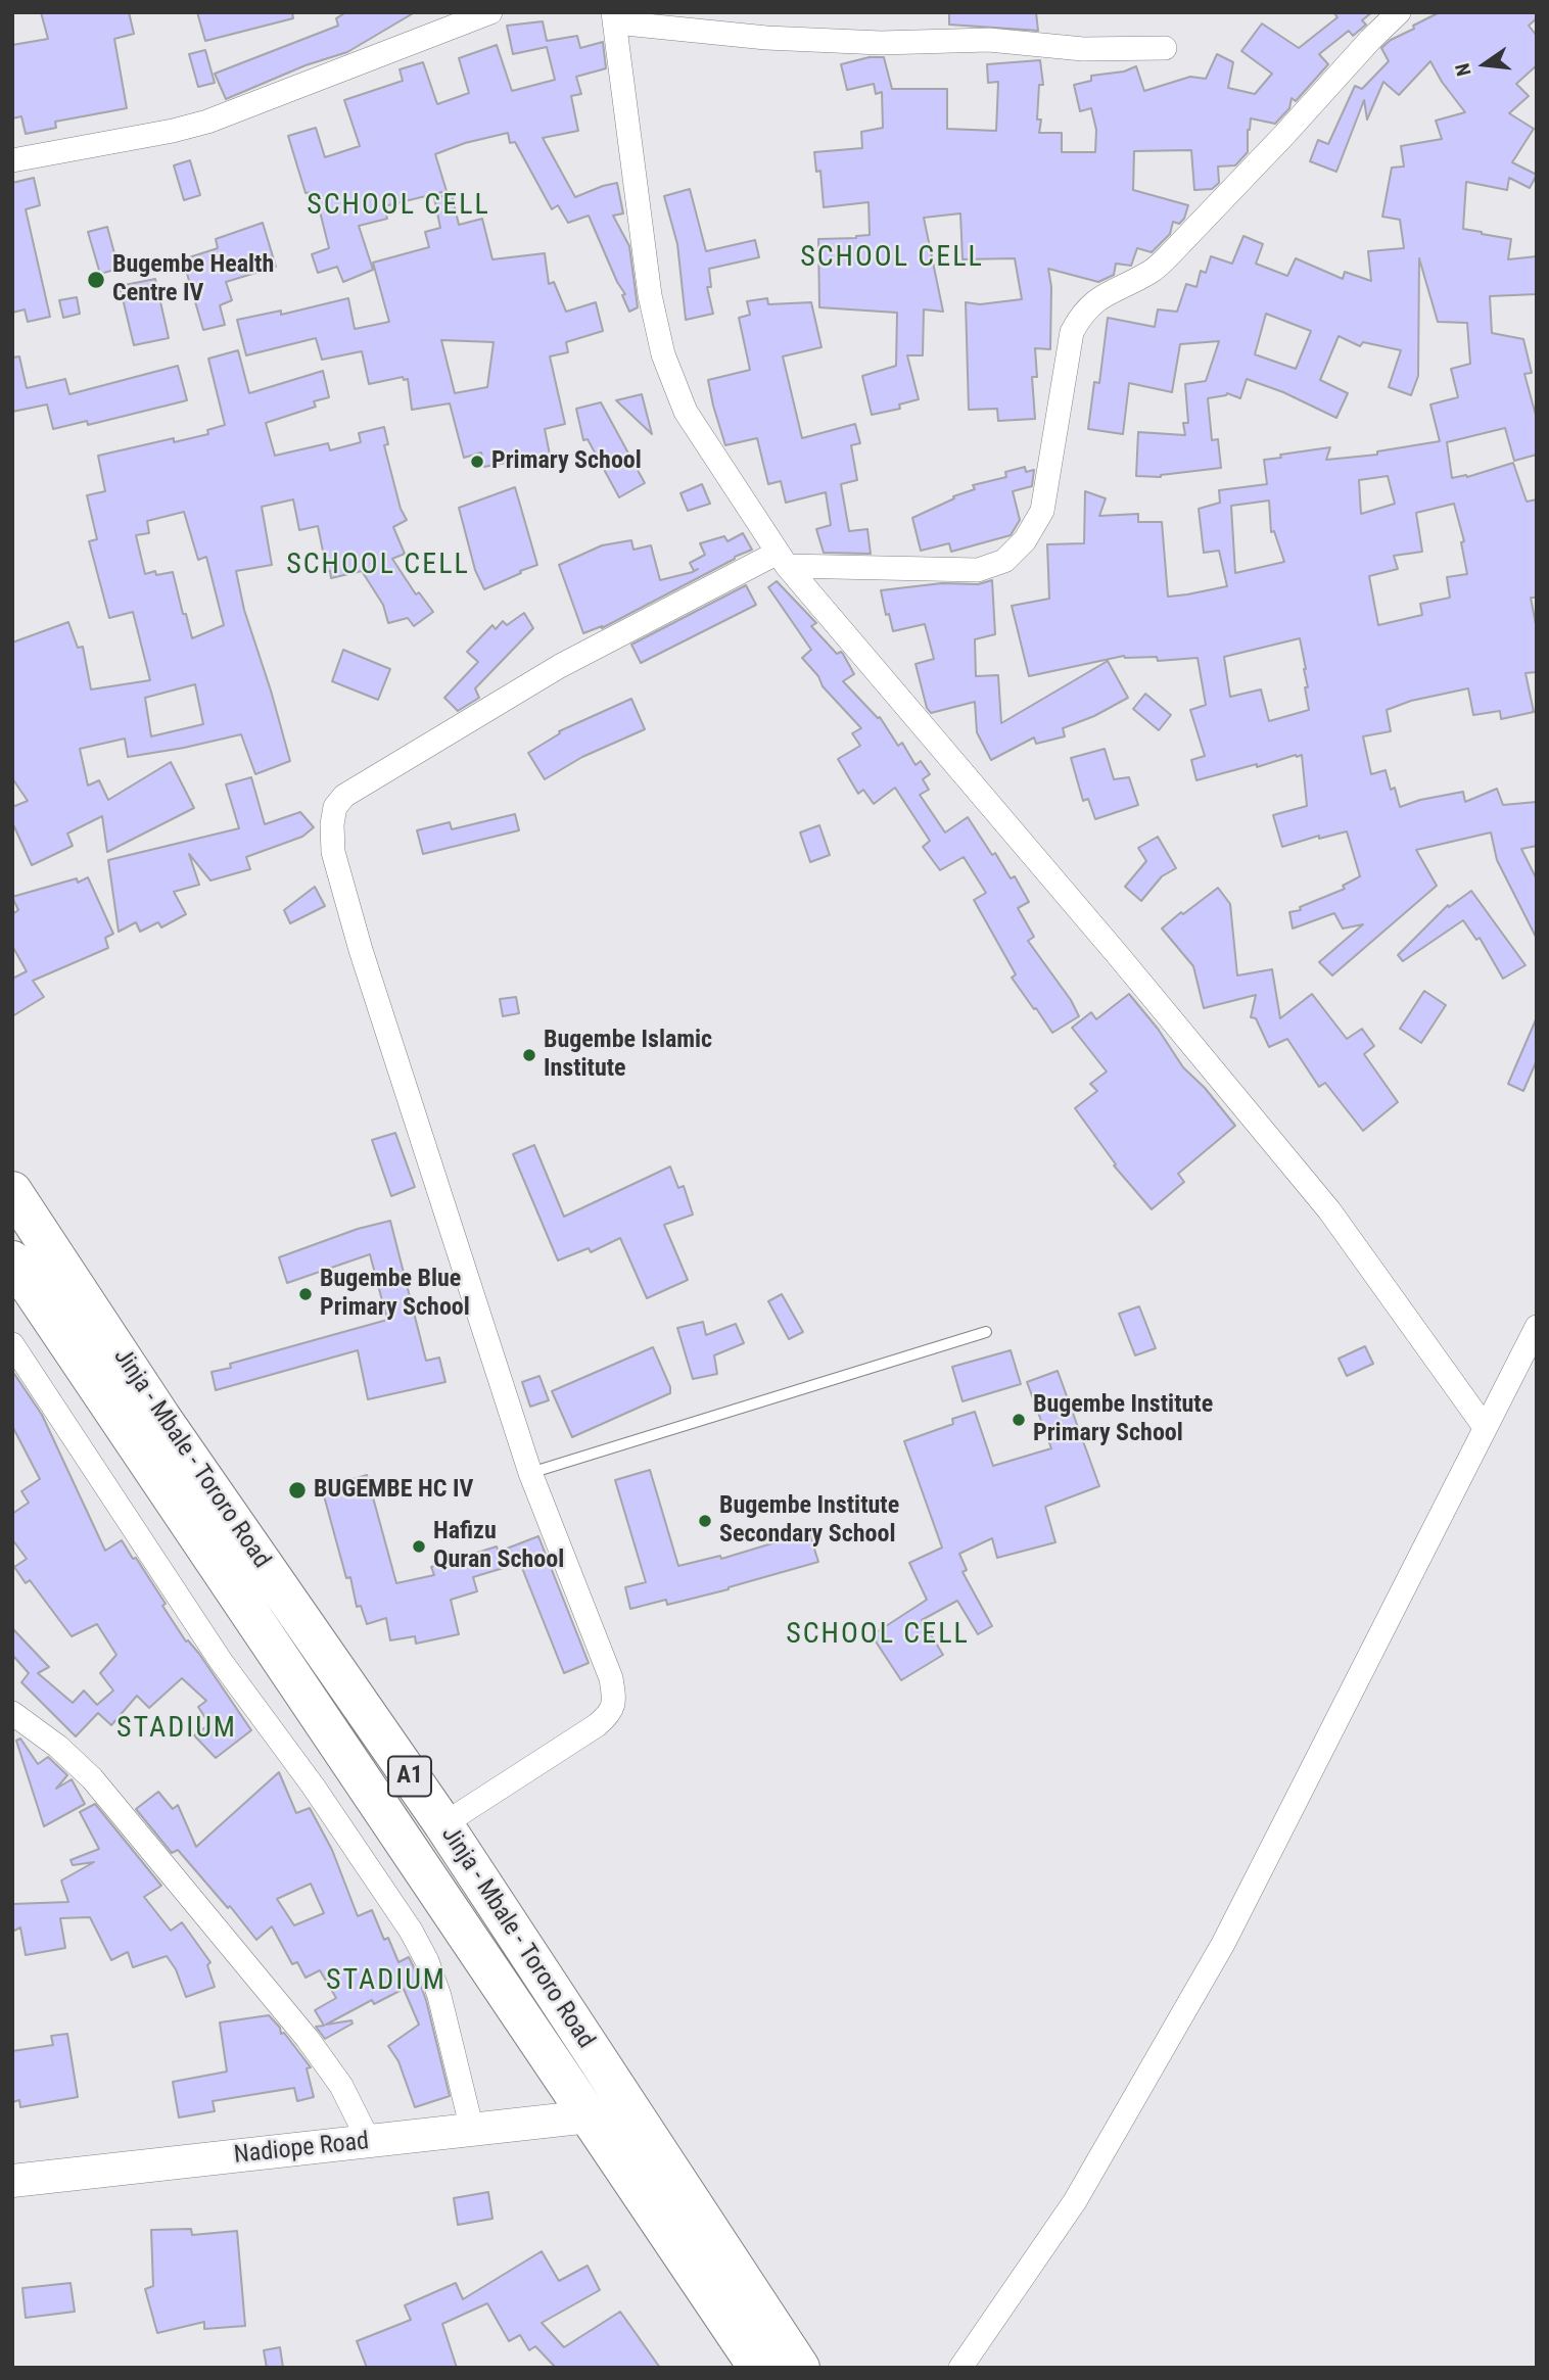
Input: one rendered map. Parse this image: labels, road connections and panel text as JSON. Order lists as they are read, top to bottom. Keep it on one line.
{"streets":{"highway":["Jinja - Mbale - Tororo Road","A1"],"street":["Nadiope Road"]},"crossings":[["Jinja - Mbale - Tororo Road","Nadiope Road"]],"districts":["SCHOOL CELL","SCHOOL CELL","SCHOOL CELL","SCHOOL CELL","STADIUM","STADIUM"],"places":["Bugembe Health Centre IV","Primary School","Bugembe Islamic Institute","Bugembe Blue Primary School","Bugembe Institute Primary School","BUGEMBE HC IV","Bugembe Institute Secondary School","Hafizu Quran School"],"north":"left"}
